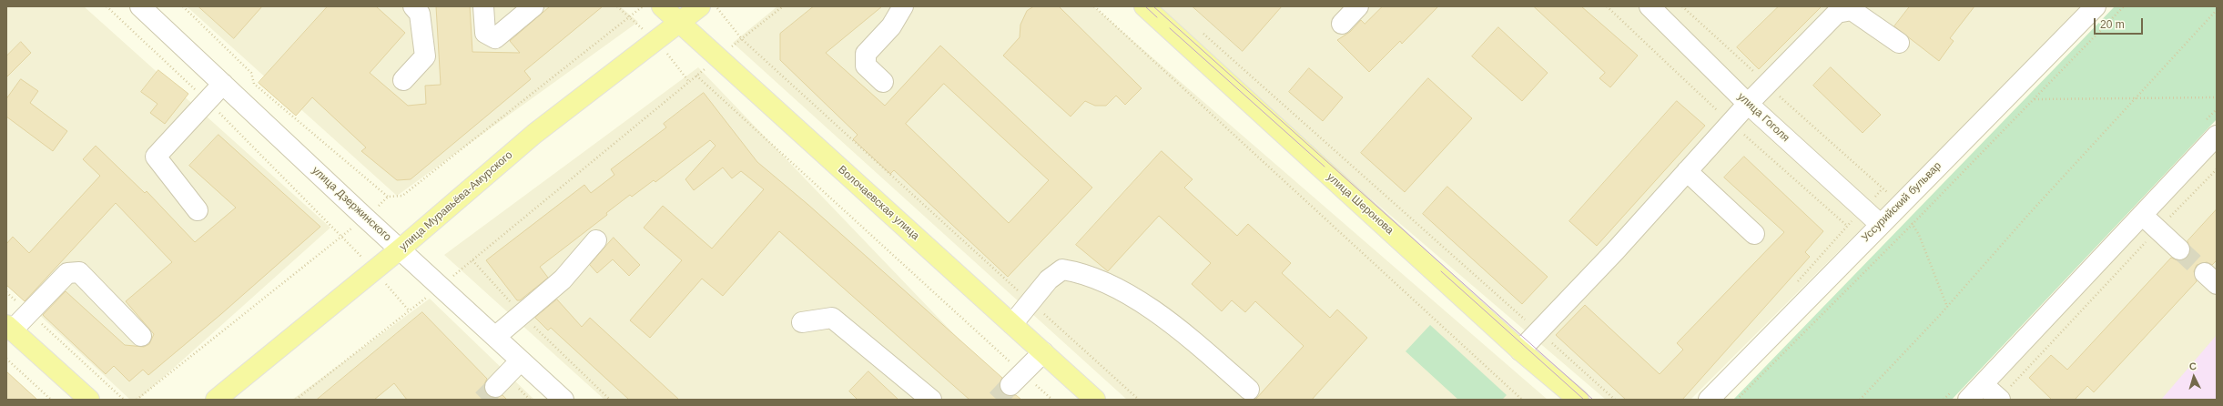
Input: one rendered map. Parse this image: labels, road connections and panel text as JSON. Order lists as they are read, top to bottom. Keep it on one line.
{"streets":{"main road":["улица Муравьёва-Амурского","Волочаевская улица","улица Шеронова"],"street":["улица Гоголя","Уссурийский бульвар","улица Дзержинского"]},"crossings":[["улица Гоголя","Уссурийский бульвар"],["улица Муравьёва-Амурского","Волочаевская улица"],["улица Муравьёва-Амурского","улица Дзержинского"]],"scale_bar":"20 m","north":"top"}
